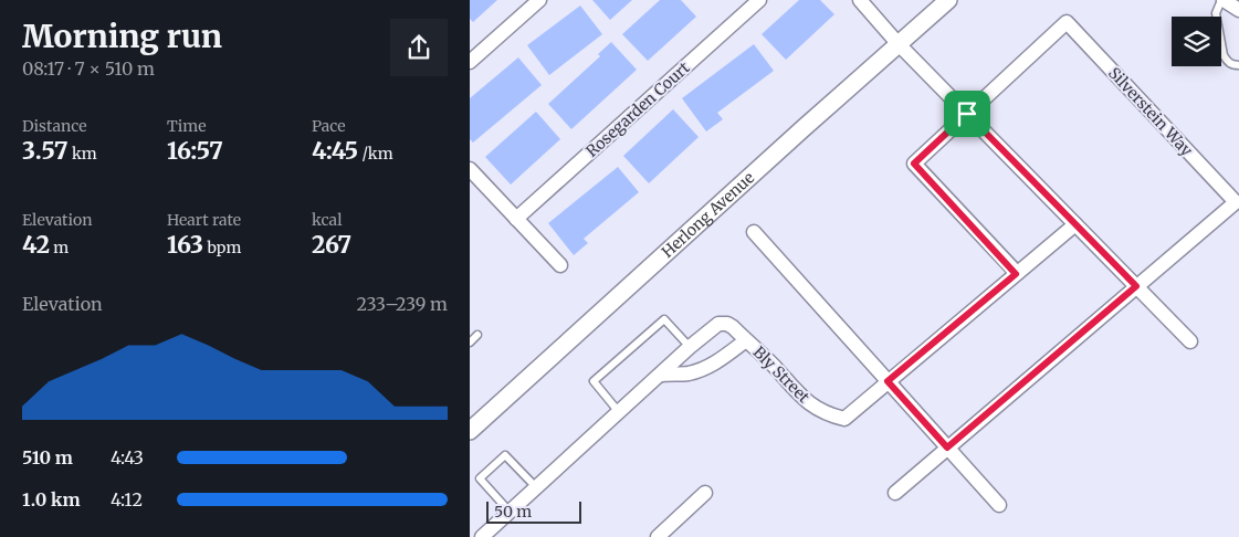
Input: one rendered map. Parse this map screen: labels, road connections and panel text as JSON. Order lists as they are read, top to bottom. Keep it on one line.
{"streets":{"street":["Rosegarden Court","Silverstein Way","Herlong Avenue","Bly Street"]},"scale_bar":"50 m","page":{"heading":["Morning run","08:17 · 7 × 510 m"],"stats":[["Distance","3.57 km"],["Time","16:57"],["Pace","4:45 /km"],["Elevation","42 m"],["Heart rate","163 bpm"],["kcal","267"]],"chart":["Elevation","233–239 m"],"list":[{"name":"510 m","note":"4:43"},{"name":"1.0 km","note":"4:12"}],"scale":"50 m"}}
